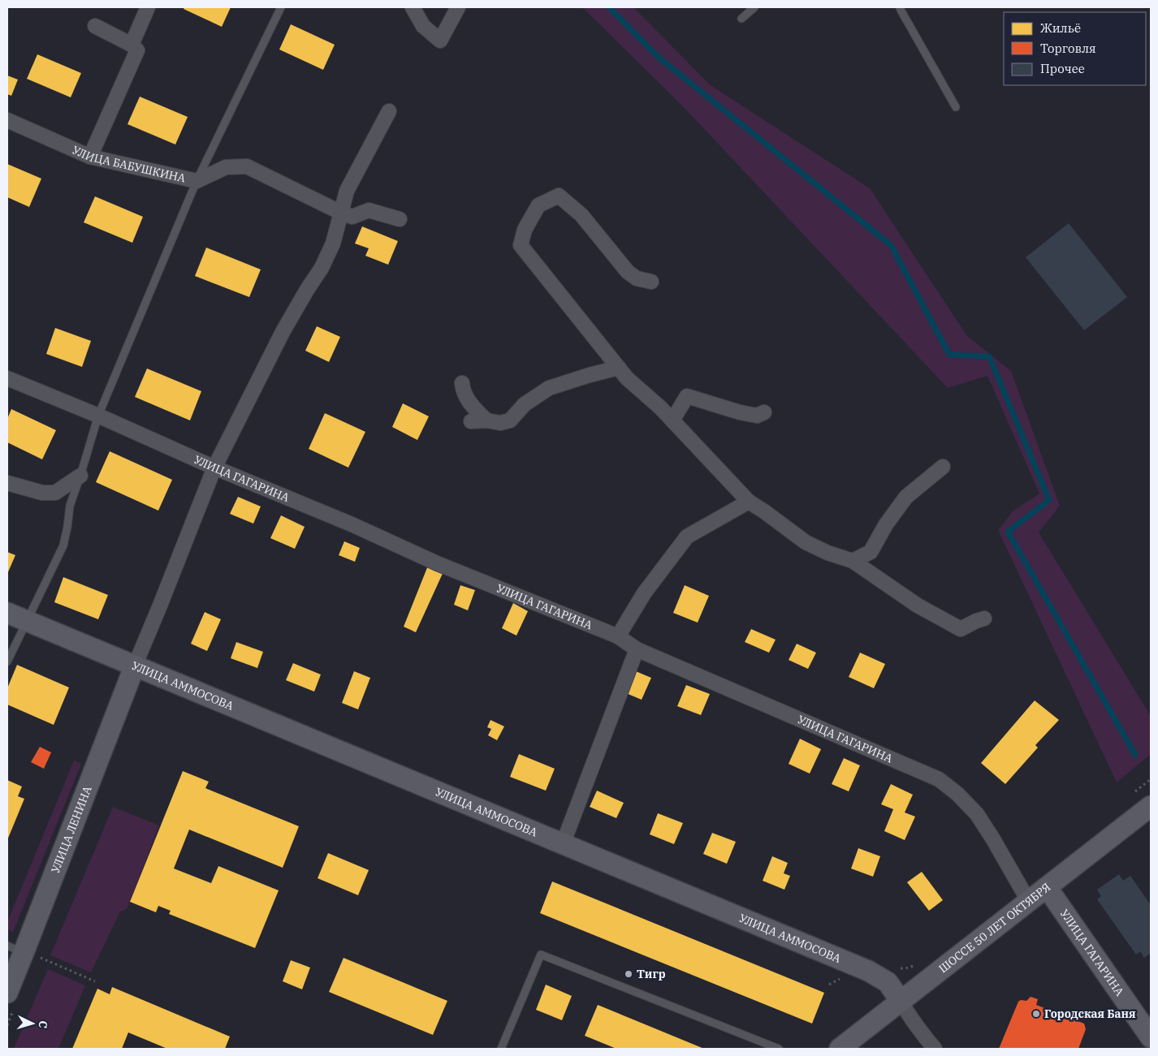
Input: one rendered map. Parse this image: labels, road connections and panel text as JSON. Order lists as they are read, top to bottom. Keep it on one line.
{"streets":{"main road":["УЛИЦА ГАГАРИНА","УЛИЦА АММОСОВА","УЛИЦА ЛЕНИНА","ШОССЕ 50 ЛЕТ ОКТЯБРЯ"],"street":["УЛИЦА БАБУШКИНА"]},"crossings":[["УЛИЦА ГАГАРИНА","ШОССЕ 50 ЛЕТ ОКТЯБРЯ"],["УЛИЦА АММОСОВА","УЛИЦА ЛЕНИНА"],["УЛИЦА АММОСОВА","ШОССЕ 50 ЛЕТ ОКТЯБРЯ"]],"places":["Тигр","Городская Баня"],"legend":["Жильё","Торговля","Прочее"],"north":"right"}
